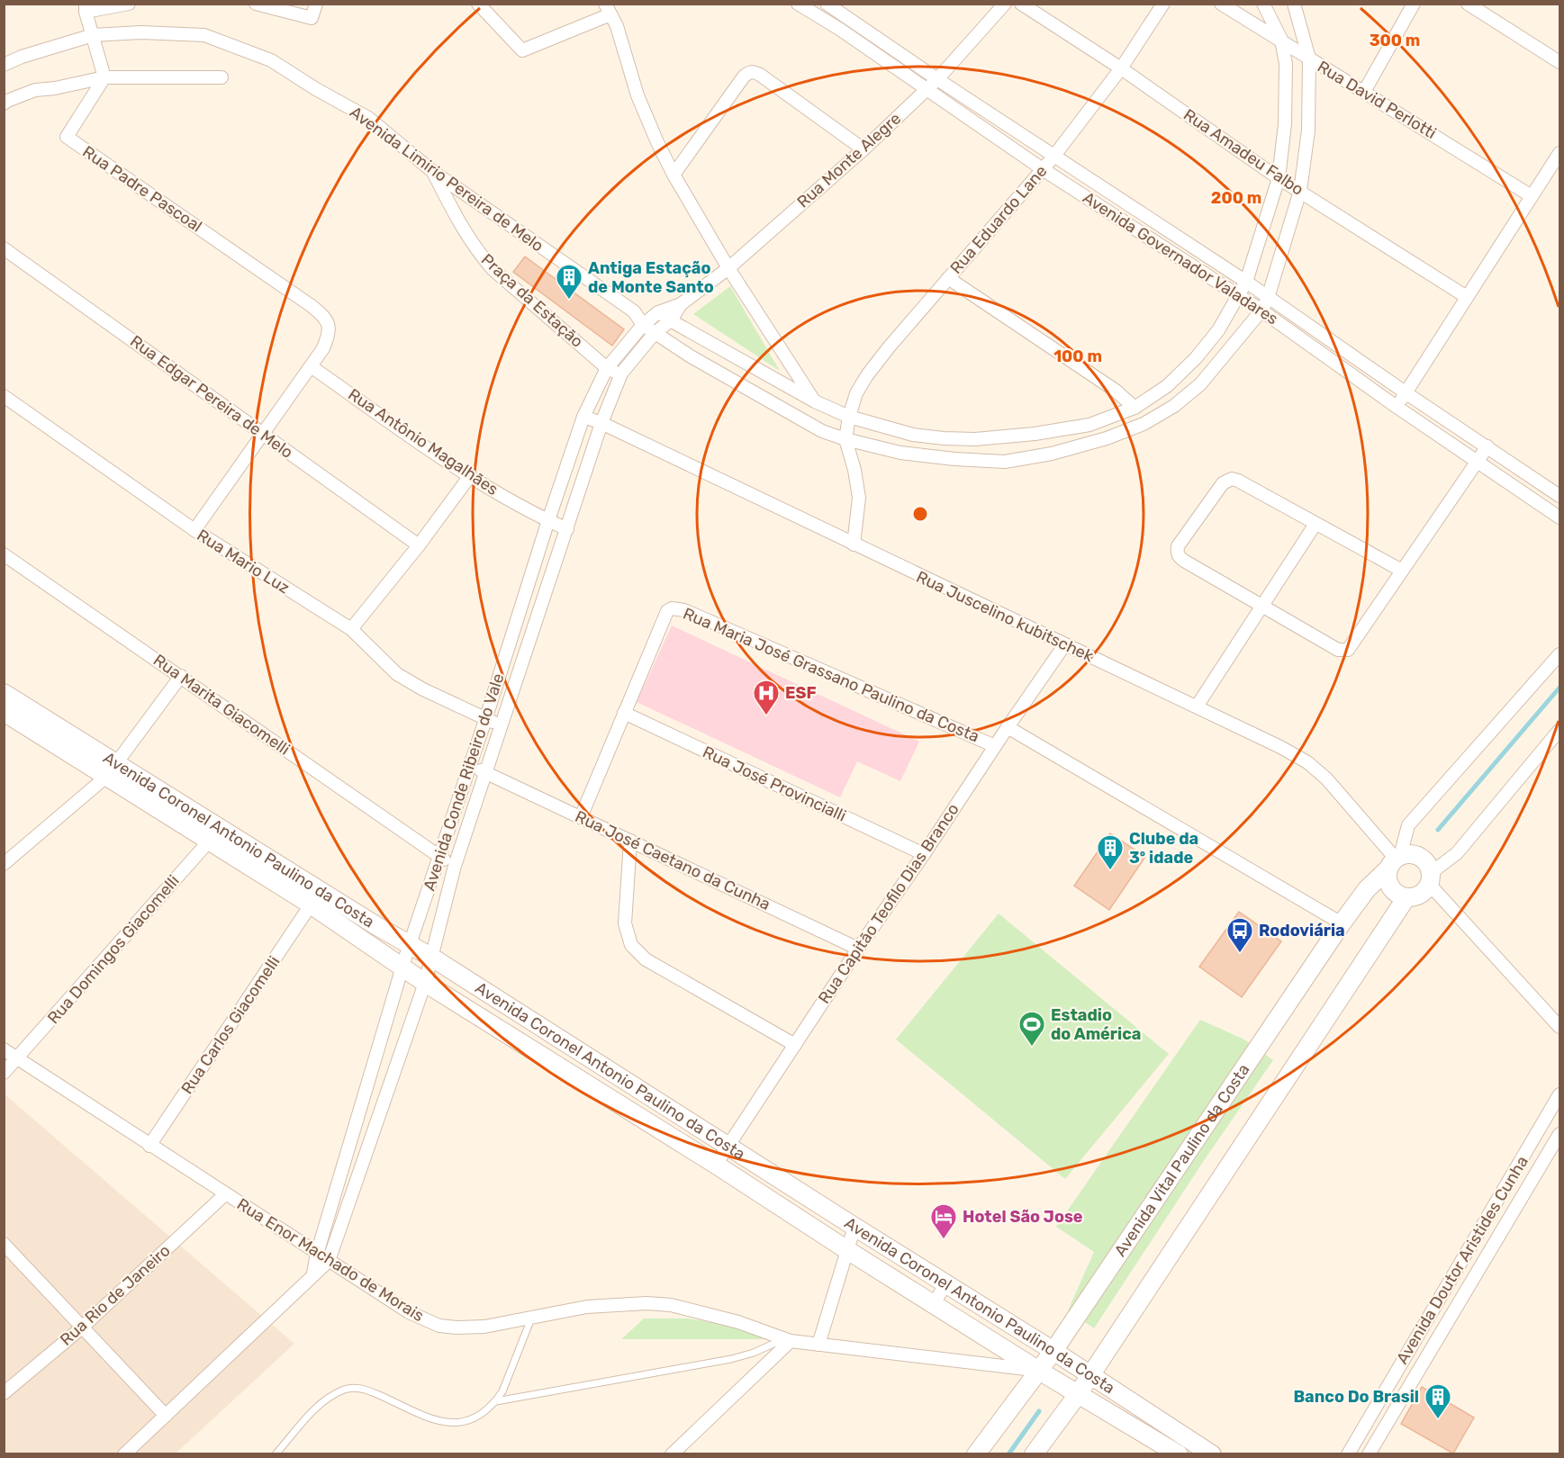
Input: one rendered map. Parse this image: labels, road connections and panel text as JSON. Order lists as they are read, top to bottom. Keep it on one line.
{"streets":{"street":["Rua David Perlotti","Rua Amadeu Falbo","Rua Monte Alegre","Avenida Limirio Pereira de Melo","Rua Padre Pascoal","Rua Eduardo Lane","Avenida Governador Valadares","Praça da Estação","Rua Edgar Pereira de Melo","Rua Antônio Magalhães","Rua Mario Luz","Rua Juscelino kubitschek","Rua Maria José Grassano Paulino da Costa","Rua Marita Giacomelli","Avenida Conde Ribeiro do Vale","Rua José Provincialli","Avenida Coronel Antonio Paulino da Costa","Rua José Caetano da Cunha","Rua Capitão Teofilo Dias Branco","Rua Domingos Giacomelli","Rua Carlos Giacomelli","Avenida Vital Paulino da Costa","Rua Enor Machado de Morais","Avenida Doutor Aristides Cunha","Rua Rio de Janeiro"]},"crossings":[["Rua David Perlotti","Avenida Limirio Pereira de Melo"],["Rua Amadeu Falbo","Avenida Limirio Pereira de Melo"],["Rua Amadeu Falbo","Rua Eduardo Lane"],["Rua Monte Alegre","Avenida Limirio Pereira de Melo"],["Rua Monte Alegre","Avenida Governador Valadares"],["Rua Monte Alegre","Avenida Conde Ribeiro do Vale"],["Avenida Limirio Pereira de Melo","Rua Eduardo Lane"],["Avenida Limirio Pereira de Melo","Avenida Governador Valadares"],["Avenida Limirio Pereira de Melo","Praça da Estação"],["Avenida Limirio Pereira de Melo","Avenida Conde Ribeiro do Vale"],["Rua Padre Pascoal","Rua Antônio Magalhães"],["Rua Eduardo Lane","Avenida Governador Valadares"],["Praça da Estação","Avenida Conde Ribeiro do Vale"],["Rua Antônio Magalhães","Avenida Conde Ribeiro do Vale"],["Rua Mario Luz","Avenida Conde Ribeiro do Vale"],["Rua Juscelino kubitschek","Avenida Conde Ribeiro do Vale"],["Rua Juscelino kubitschek","Rua Capitão Teofilo Dias Branco"],["Rua Juscelino kubitschek","Avenida Vital Paulino da Costa"],["Rua Maria José Grassano Paulino da Costa","Rua José Provincialli"],["Rua Maria José Grassano Paulino da Costa","Rua Capitão Teofilo Dias Branco"],["Rua Marita Giacomelli","Avenida Conde Ribeiro do Vale"],["Avenida Conde Ribeiro do Vale","Avenida Coronel Antonio Paulino da Costa"],["Avenida Conde Ribeiro do Vale","Rua José Caetano da Cunha"],["Avenida Conde Ribeiro do Vale","Rua Enor Machado de Morais"],["Rua José Provincialli","Rua Capitão Teofilo Dias Branco"],["Avenida Coronel Antonio Paulino da Costa","Rua Capitão Teofilo Dias Branco"],["Avenida Coronel Antonio Paulino da Costa","Rua Domingos Giacomelli"],["Avenida Coronel Antonio Paulino da Costa","Rua Carlos Giacomelli"],["Avenida Coronel Antonio Paulino da Costa","Avenida Vital Paulino da Costa"],["Avenida Coronel Antonio Paulino da Costa","Rua Enor Machado de Morais"],["Rua José Caetano da Cunha","Rua Capitão Teofilo Dias Branco"],["Rua Domingos Giacomelli","Rua Enor Machado de Morais"],["Rua Carlos Giacomelli","Rua Enor Machado de Morais"],["Avenida Vital Paulino da Costa","Rua Enor Machado de Morais"],["Rua Enor Machado de Morais","Rua Rio de Janeiro"]],"places":{"building":["Antiga Estação de Monte Santo","Clube da 3º idade","Banco Do Brasil"],"hospital":["ESF"],"bus stop":["Rodoviária"],"sports":["Estadio do América"],"hotel":["Hotel São Jose"]},"rings":["300 m","200 m","100 m"]}
